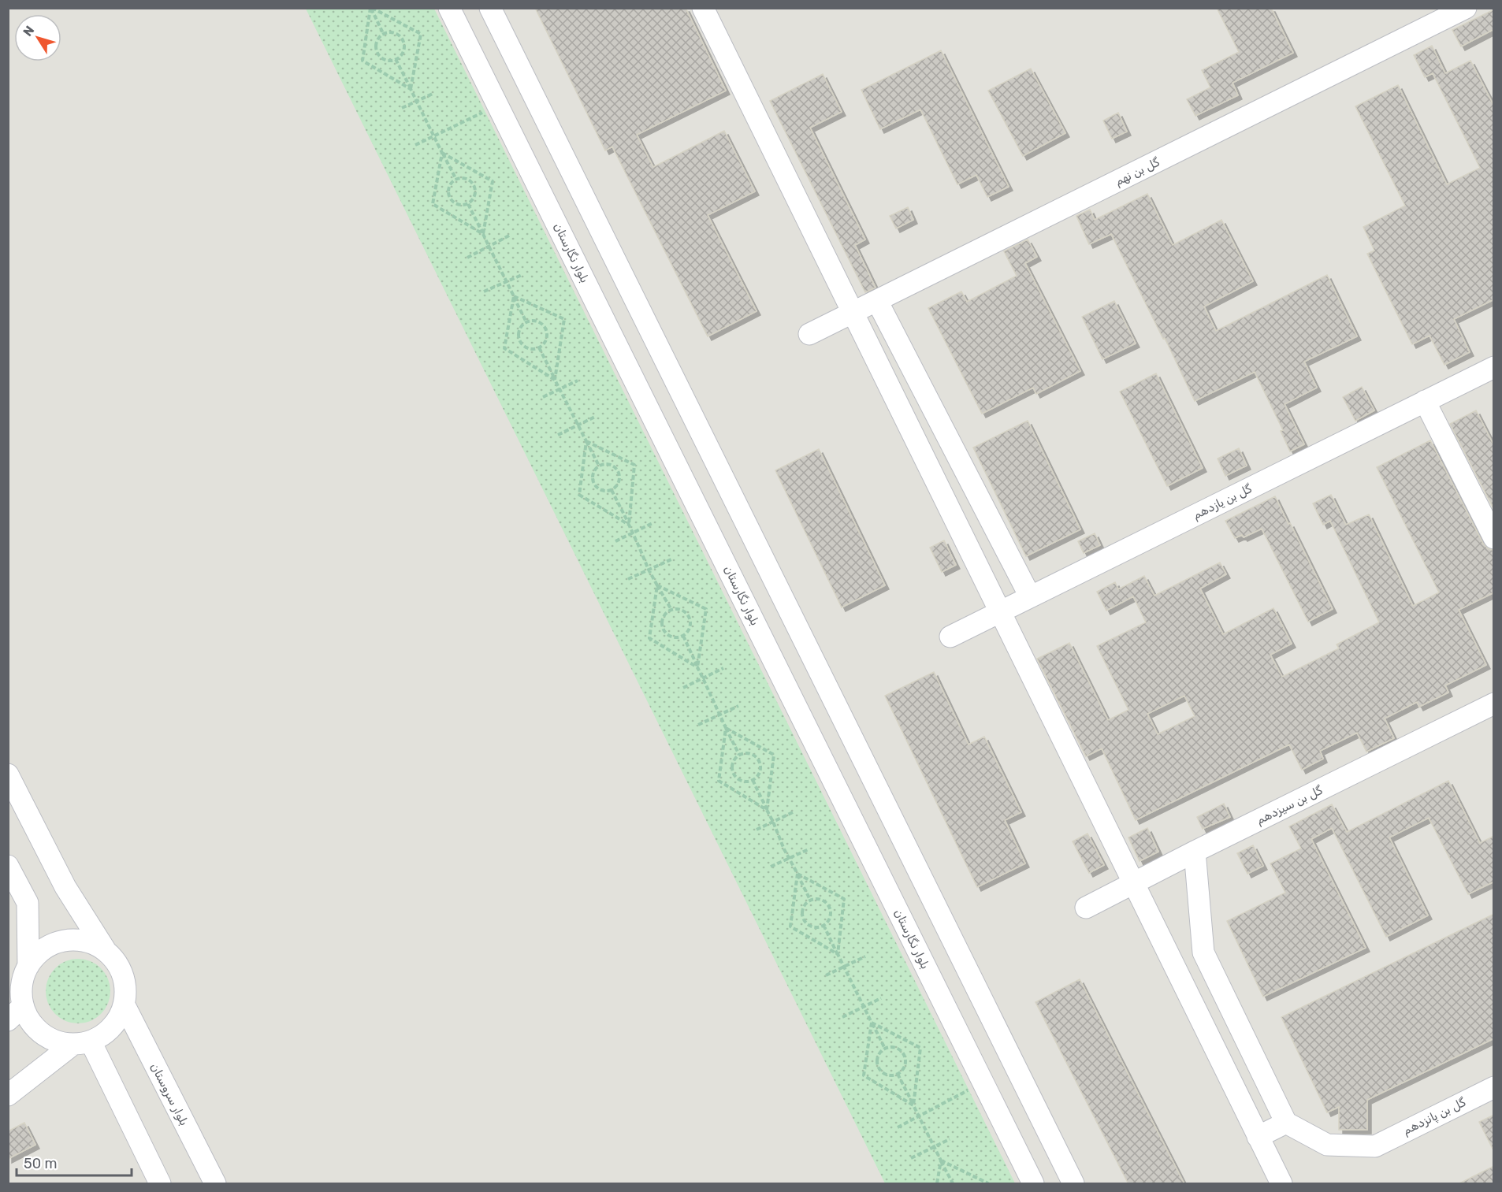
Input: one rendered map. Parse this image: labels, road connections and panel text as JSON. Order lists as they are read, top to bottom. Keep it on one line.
{"streets":{"street":["گل بن نهم","بلوار نگارستان","گل بن یازدهم","گل بن سیزدهم","بلوار سروستان","گل بن پانزدهم"]},"scale_bar":"50 m","north":"top left"}
